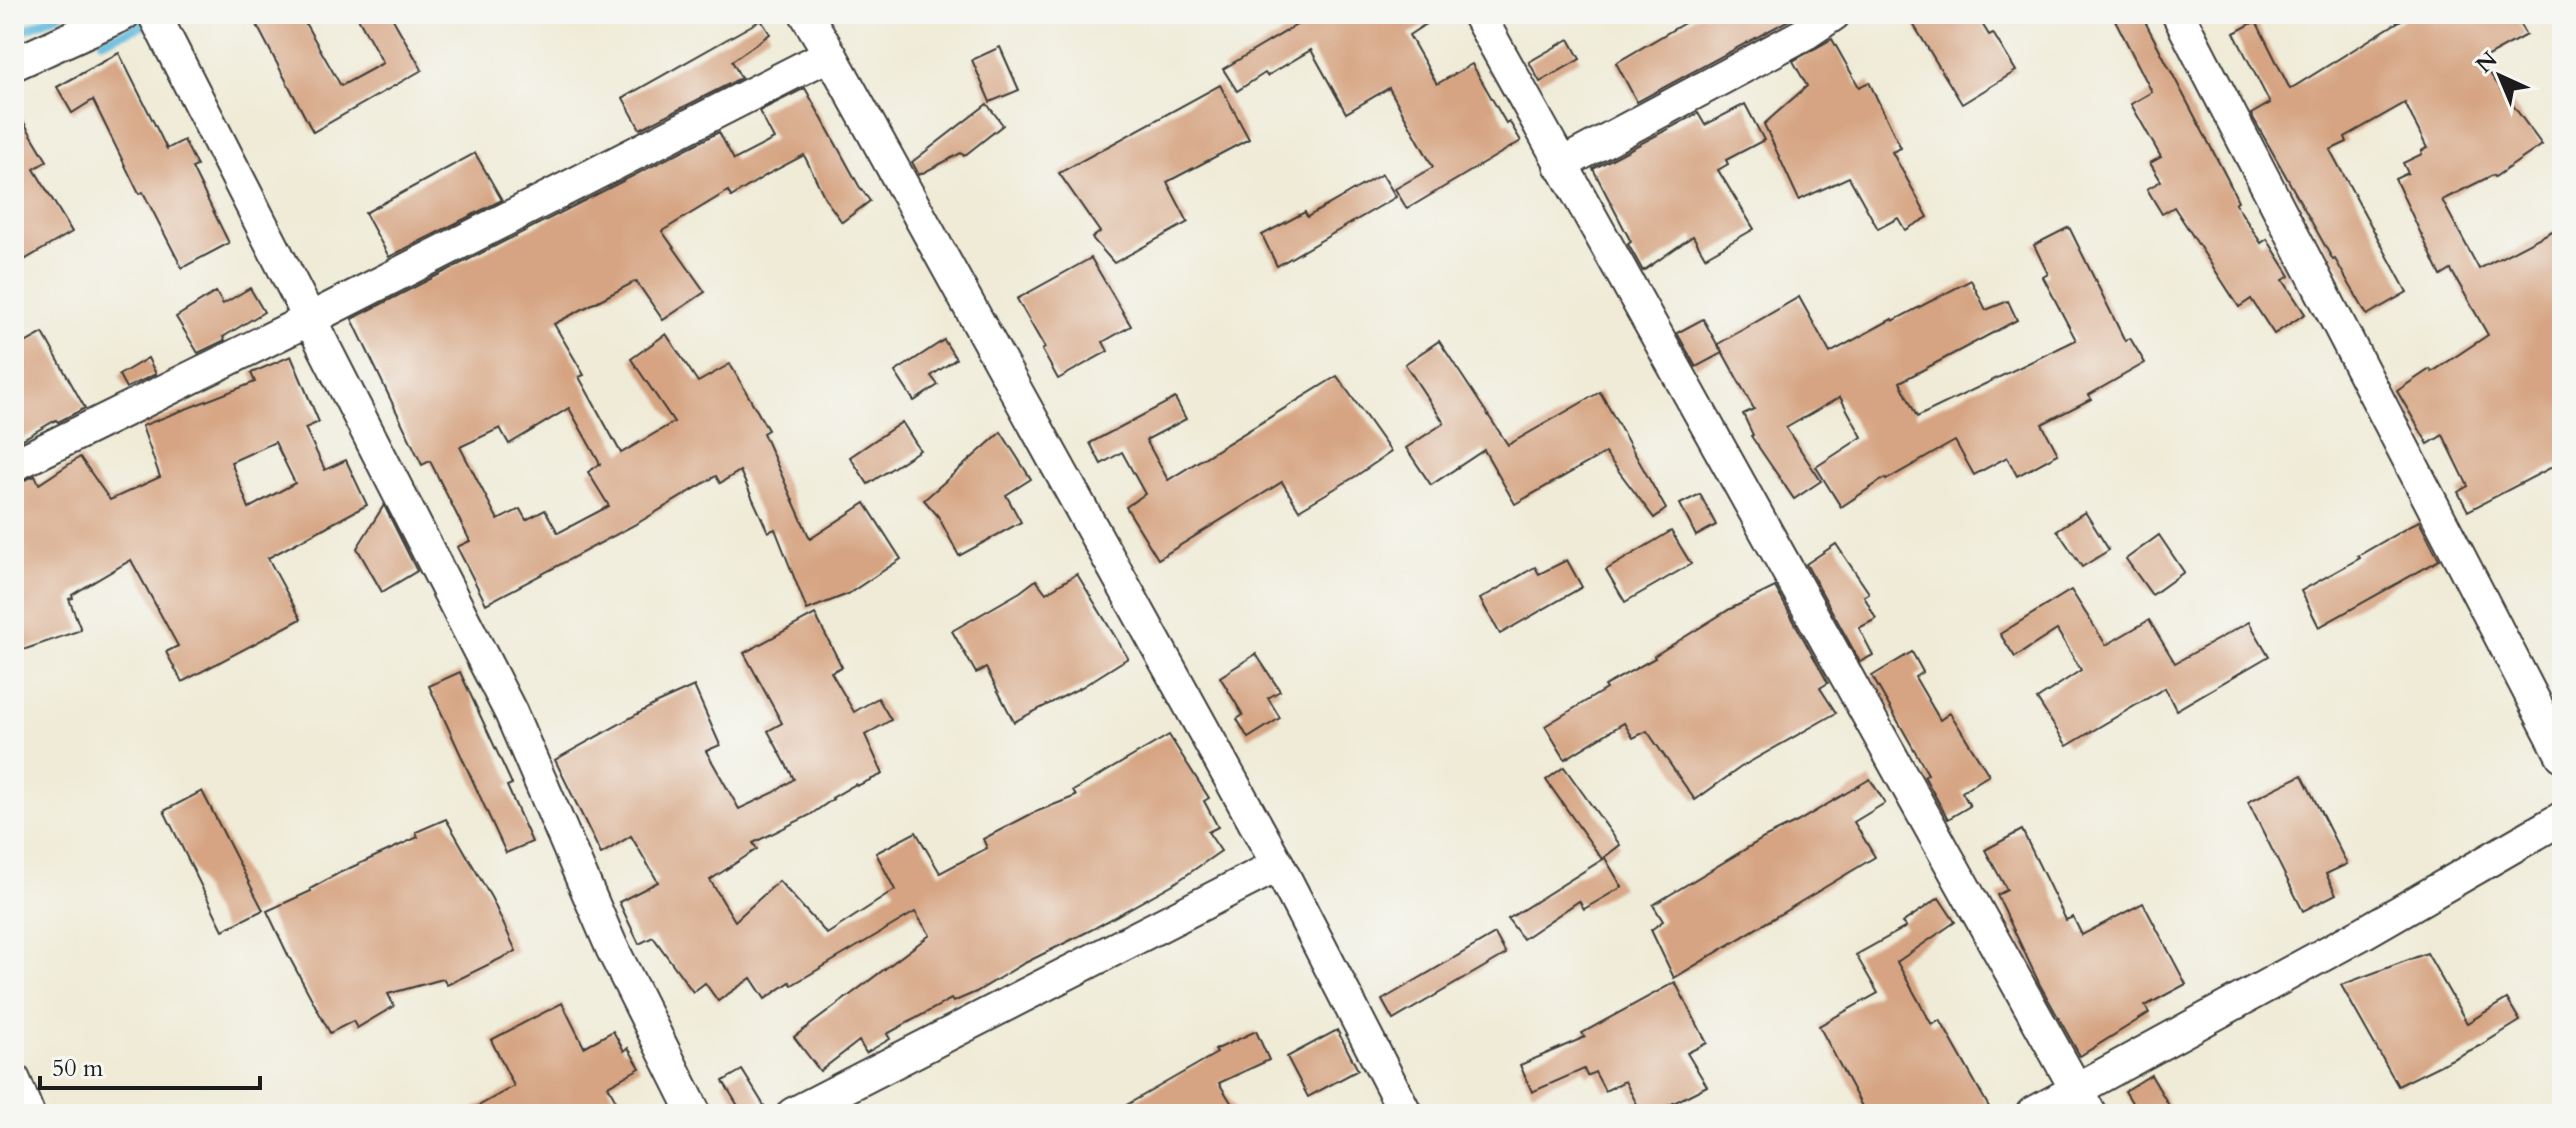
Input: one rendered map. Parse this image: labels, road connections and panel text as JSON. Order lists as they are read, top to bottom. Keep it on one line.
{"scale_bar":"50 m","north":"top left"}
